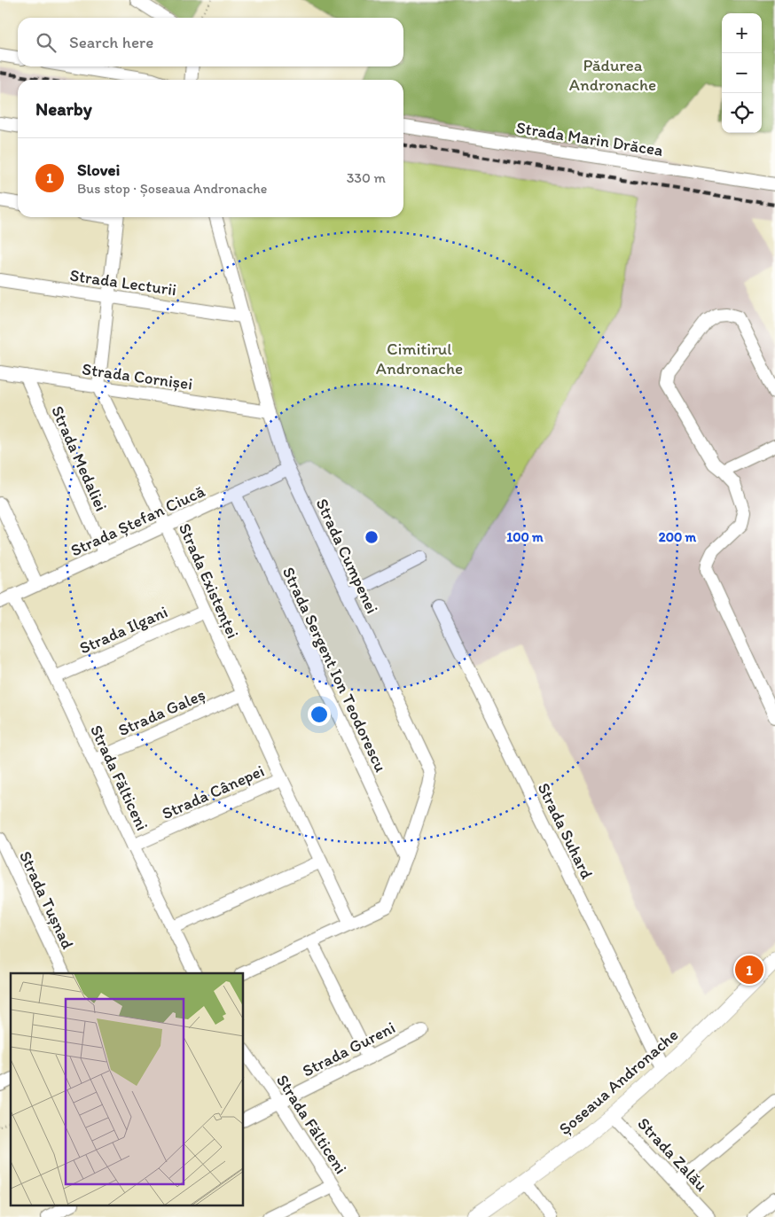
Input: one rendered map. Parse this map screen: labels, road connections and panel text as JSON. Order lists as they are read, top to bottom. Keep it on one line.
{"streets":{"main road":["Șoseaua Andronache"],"street":["Strada Marin Drăcea","Strada Lecturii","Strada Cornișei","Strada Medaliei","Strada Ștefan Ciucă","Strada Cumpenei","Strada Existenței","Strada Ilgani","Strada Sergent Ion Teodorescu","Strada Galeș","Strada Fălticeni","Strada Cânepei","Strada Suhard","Strada Tușnad","Strada Gureni","Strada Zalău"]},"crossings":[["Strada Lecturii","Strada Cumpenei"],["Strada Cornișei","Strada Medaliei"],["Strada Cornișei","Strada Cumpenei"],["Strada Cornișei","Strada Existenței"],["Strada Medaliei","Strada Ștefan Ciucă"],["Strada Ștefan Ciucă","Strada Cumpenei"],["Strada Ștefan Ciucă","Strada Existenței"],["Strada Ștefan Ciucă","Strada Sergent Ion Teodorescu"],["Strada Ștefan Ciucă","Strada Fălticeni"],["Strada Cumpenei","Strada Existenței"],["Strada Cumpenei","Strada Sergent Ion Teodorescu"],["Strada Existenței","Strada Ilgani"],["Strada Existenței","Strada Galeș"],["Strada Existenței","Strada Cânepei"],["Strada Ilgani","Strada Fălticeni"],["Strada Galeș","Strada Fălticeni"],["Strada Fălticeni","Strada Cânepei"],["Strada Fălticeni","Strada Gureni"],["Strada Suhard","Șoseaua Andronache"],["Șoseaua Andronache","Strada Zalău"]],"parks":["Pădurea Andronache","Cimitirul Andronache"],"page":{"map_buttons":["+","−"],"search":"Search here","heading":"Nearby","list":[{"mark":"1","name":"Slovei","note":"Bus stop · Șoseaua Andronache","value":"330 m"}],"pins":"1"},"rings":["100 m","200 m"]}
